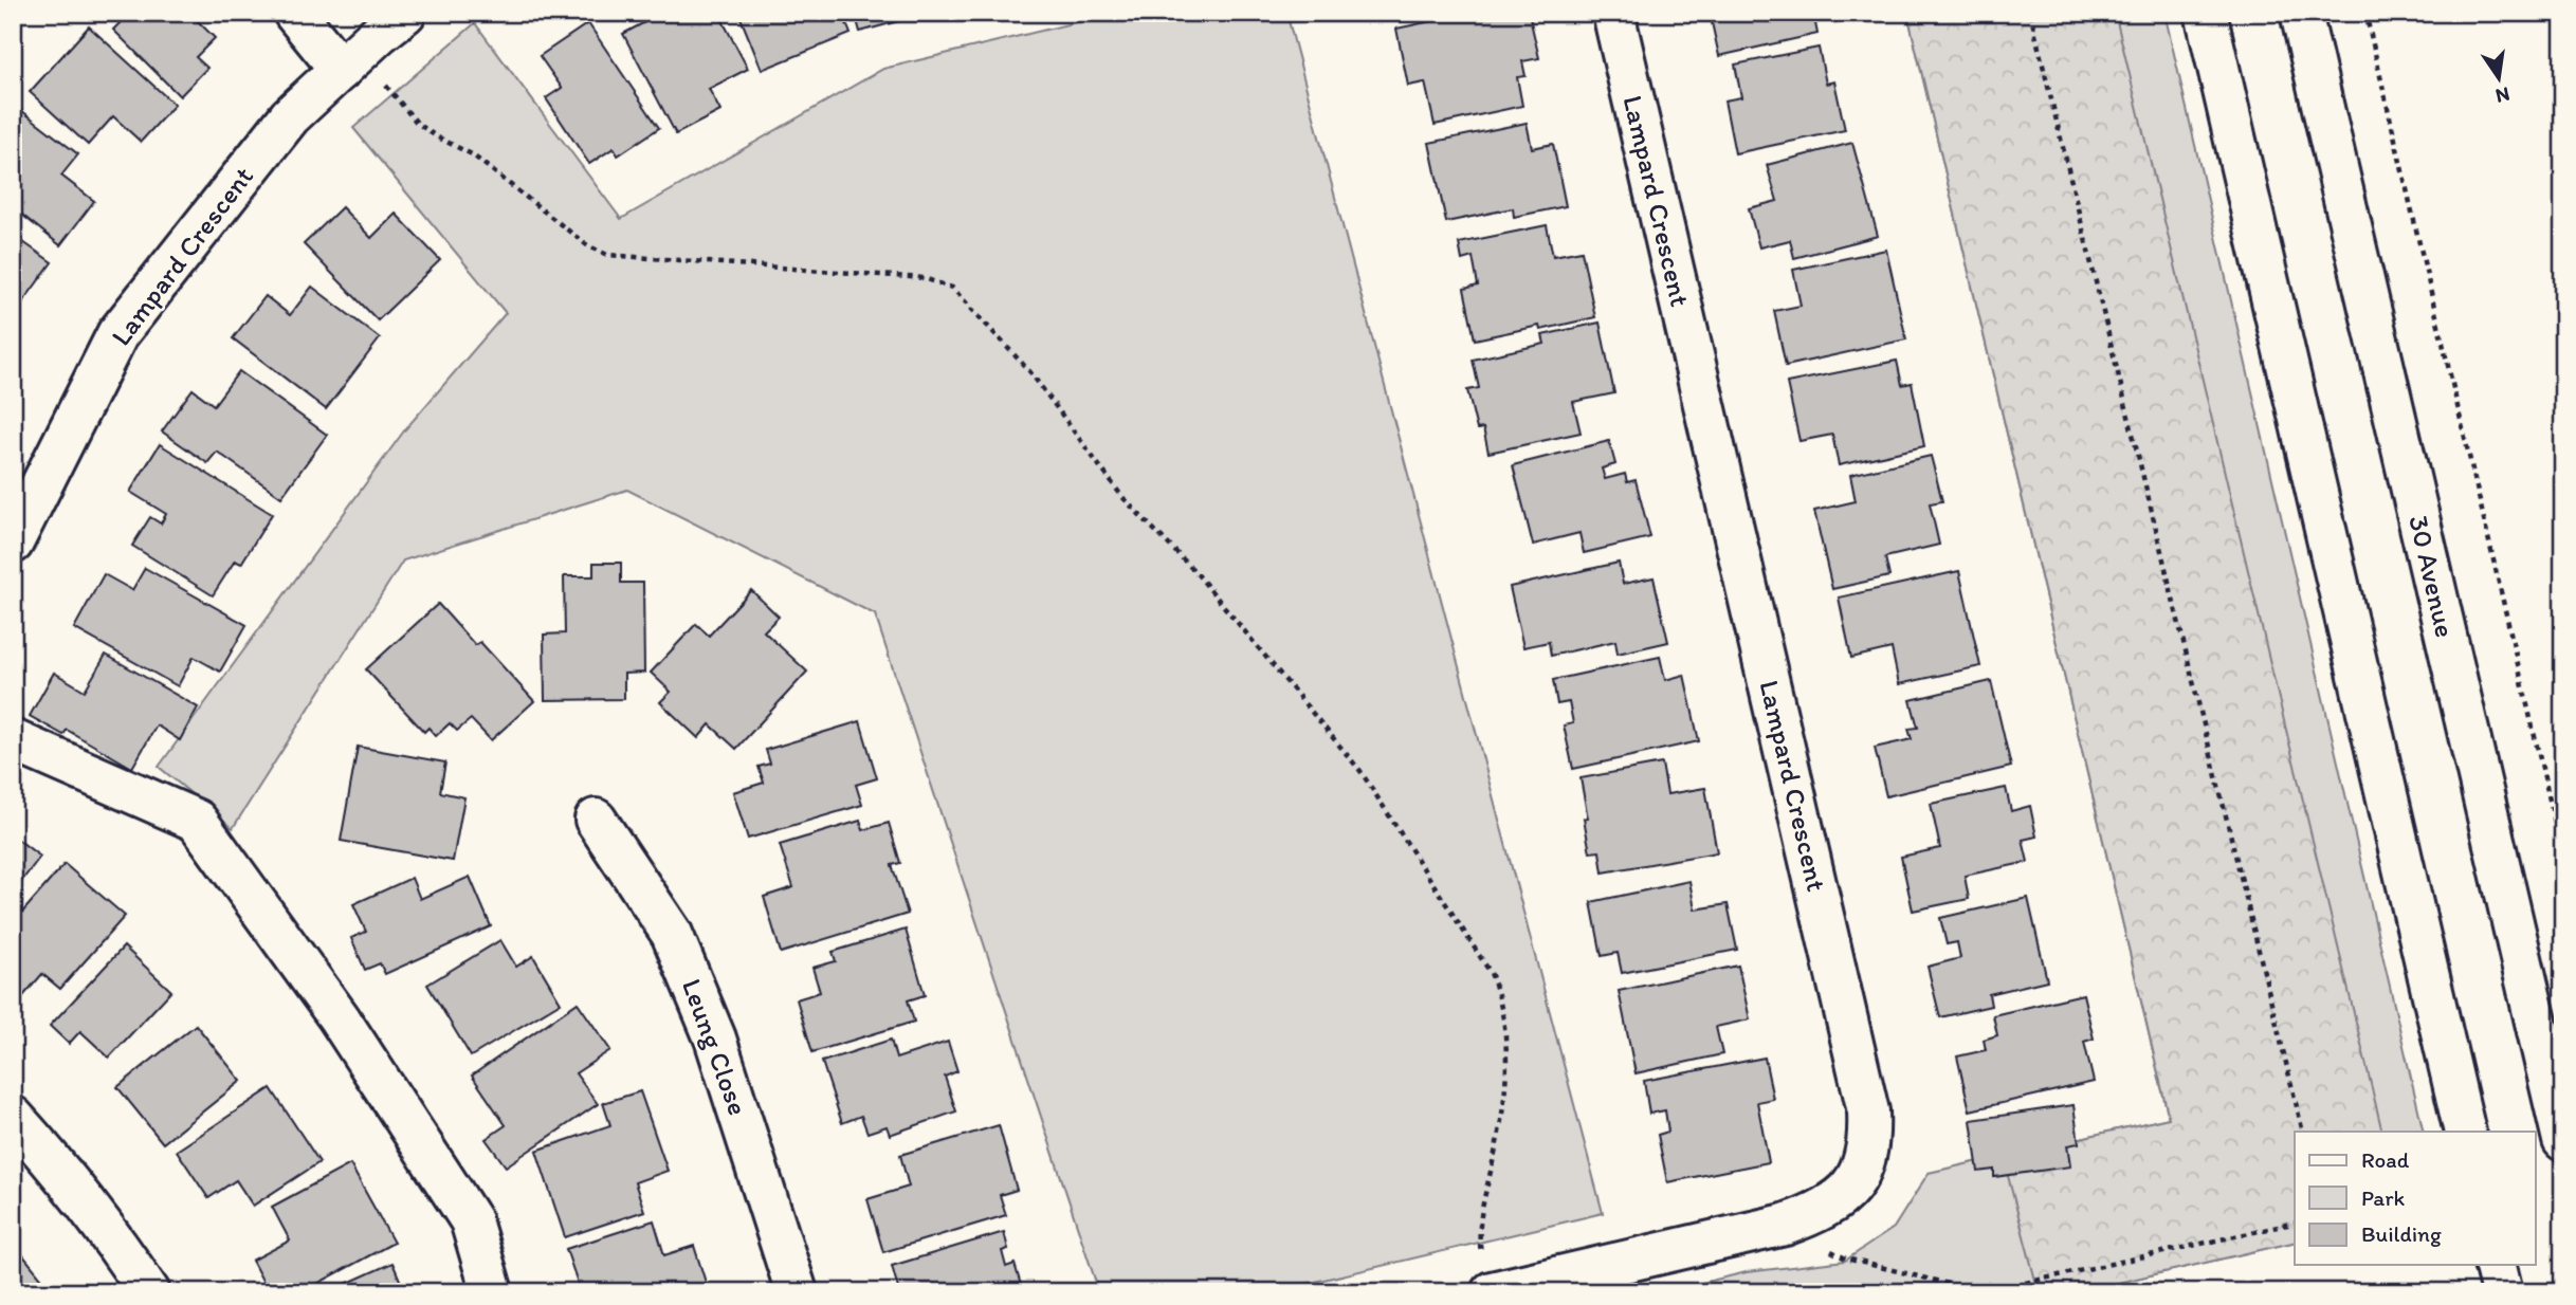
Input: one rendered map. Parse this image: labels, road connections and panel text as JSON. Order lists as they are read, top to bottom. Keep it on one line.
{"streets":{"street":["Lampard Crescent","30 Avenue","Leung Close"]},"legend":["Road","Park","Building"],"north":"bottom"}
